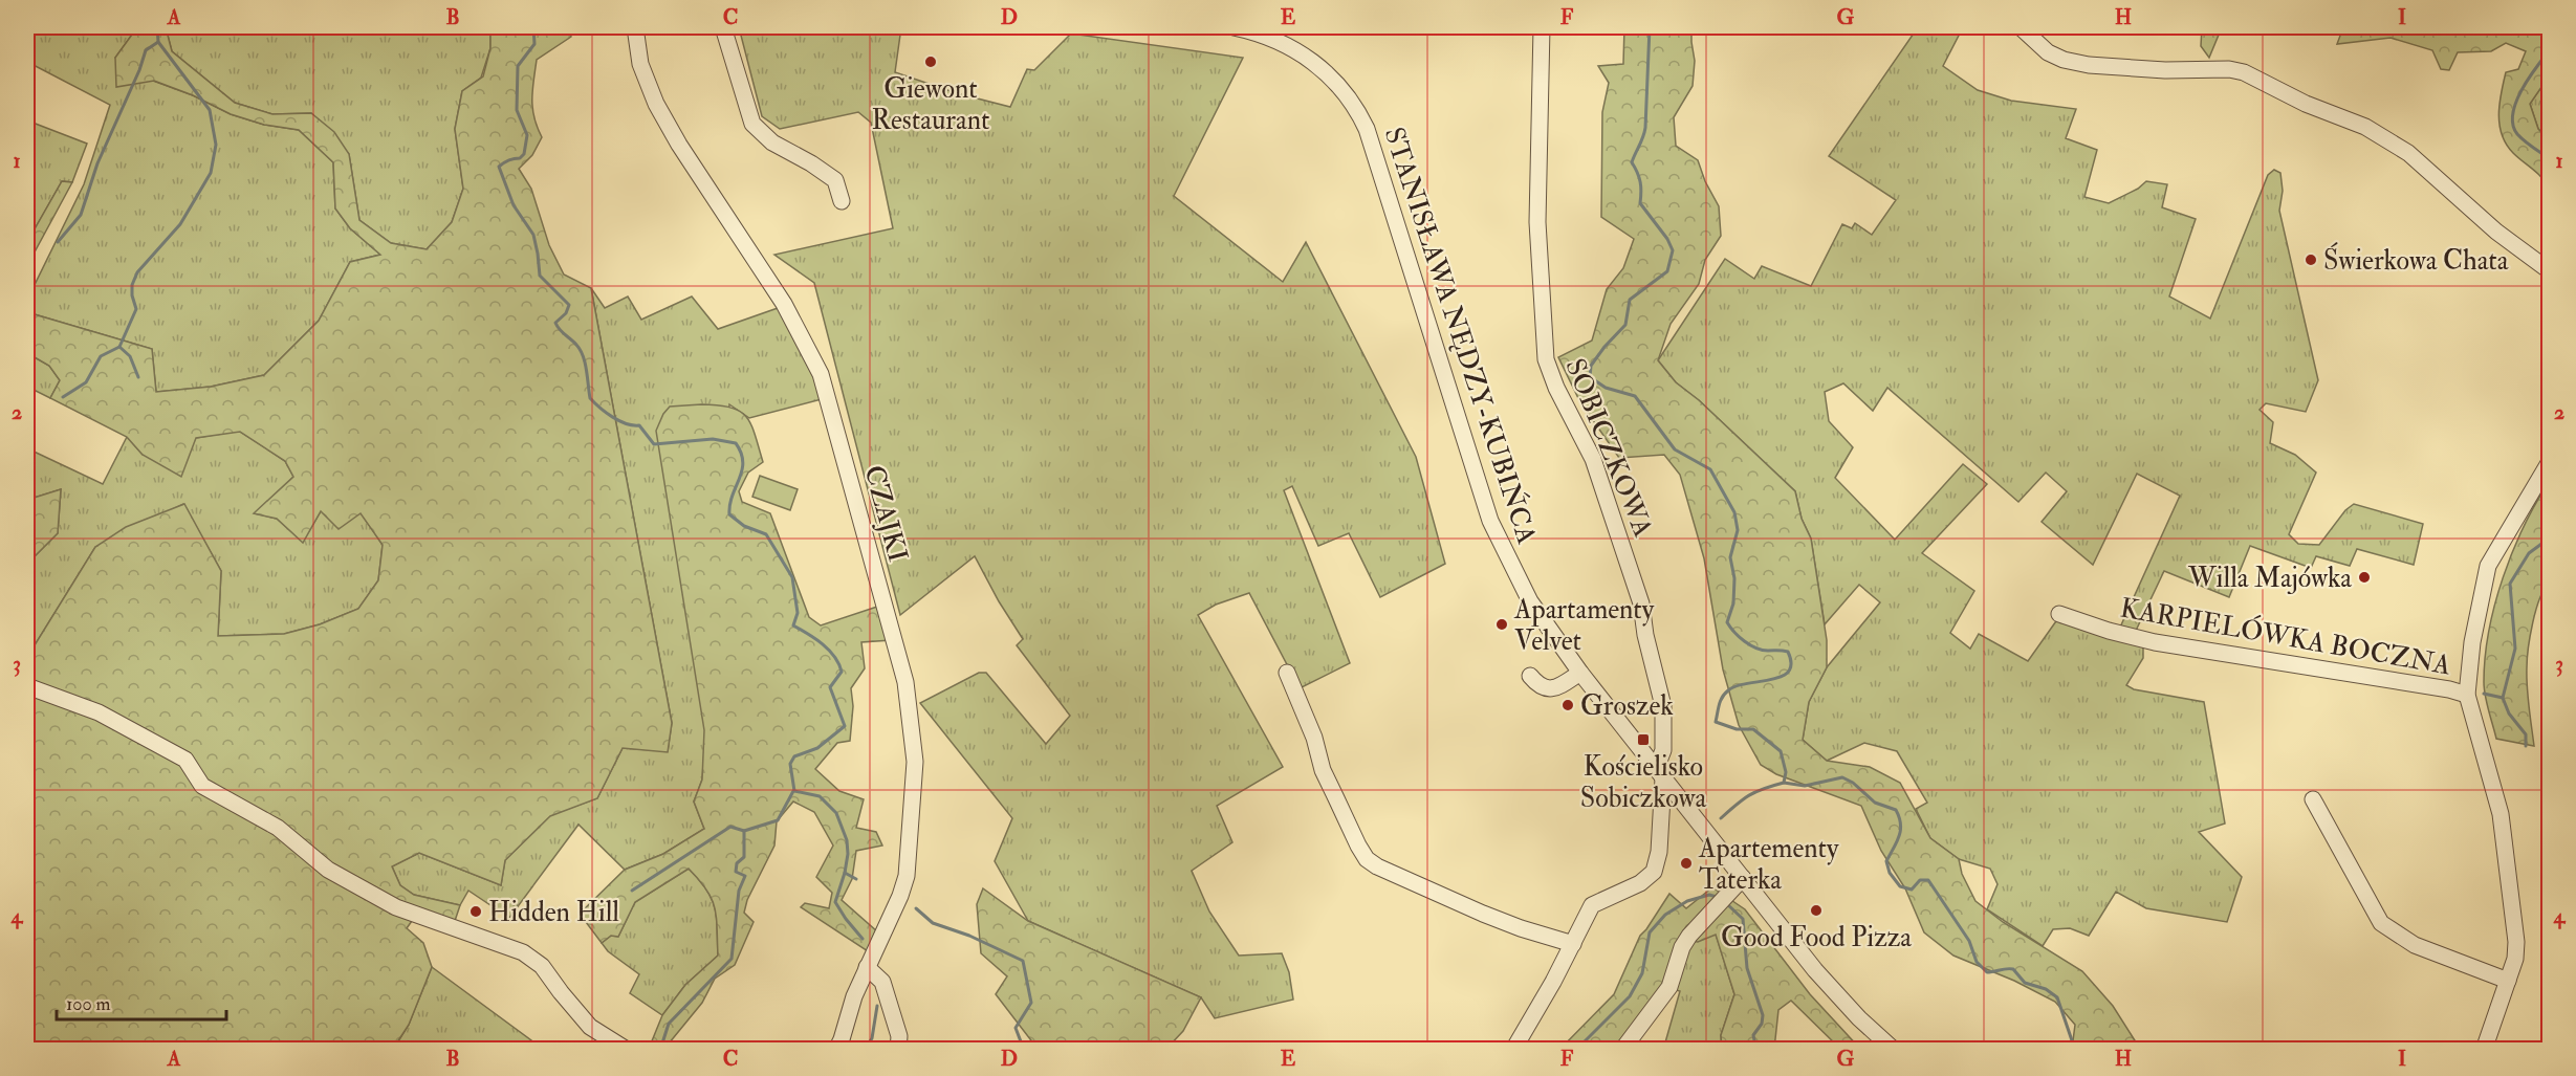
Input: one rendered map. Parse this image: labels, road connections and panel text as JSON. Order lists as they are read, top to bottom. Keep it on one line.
{"streets":{"street":["STANISŁAWA NĘDZY-KUBIŃCA","SOBICZKOWA","CZAJKI","KARPIELÓWKA BOCZNA"]},"crossings":[["STANISŁAWA NĘDZY-KUBIŃCA","SOBICZKOWA"]],"places":{"other":["Giewont Restaurant","Świerkowa Chata","Willa Majówka","Apartamenty Velvet","Groszek","Apartementy Taterka","Good Food Pizza","Hidden Hill"],"transit":["Kościelisko Sobiczkowa"]},"scale_bar":"100 m","grid":{"columns":["A","B","C","D","E","F","G","H","I"],"rows":["1","2","3","4"]}}
